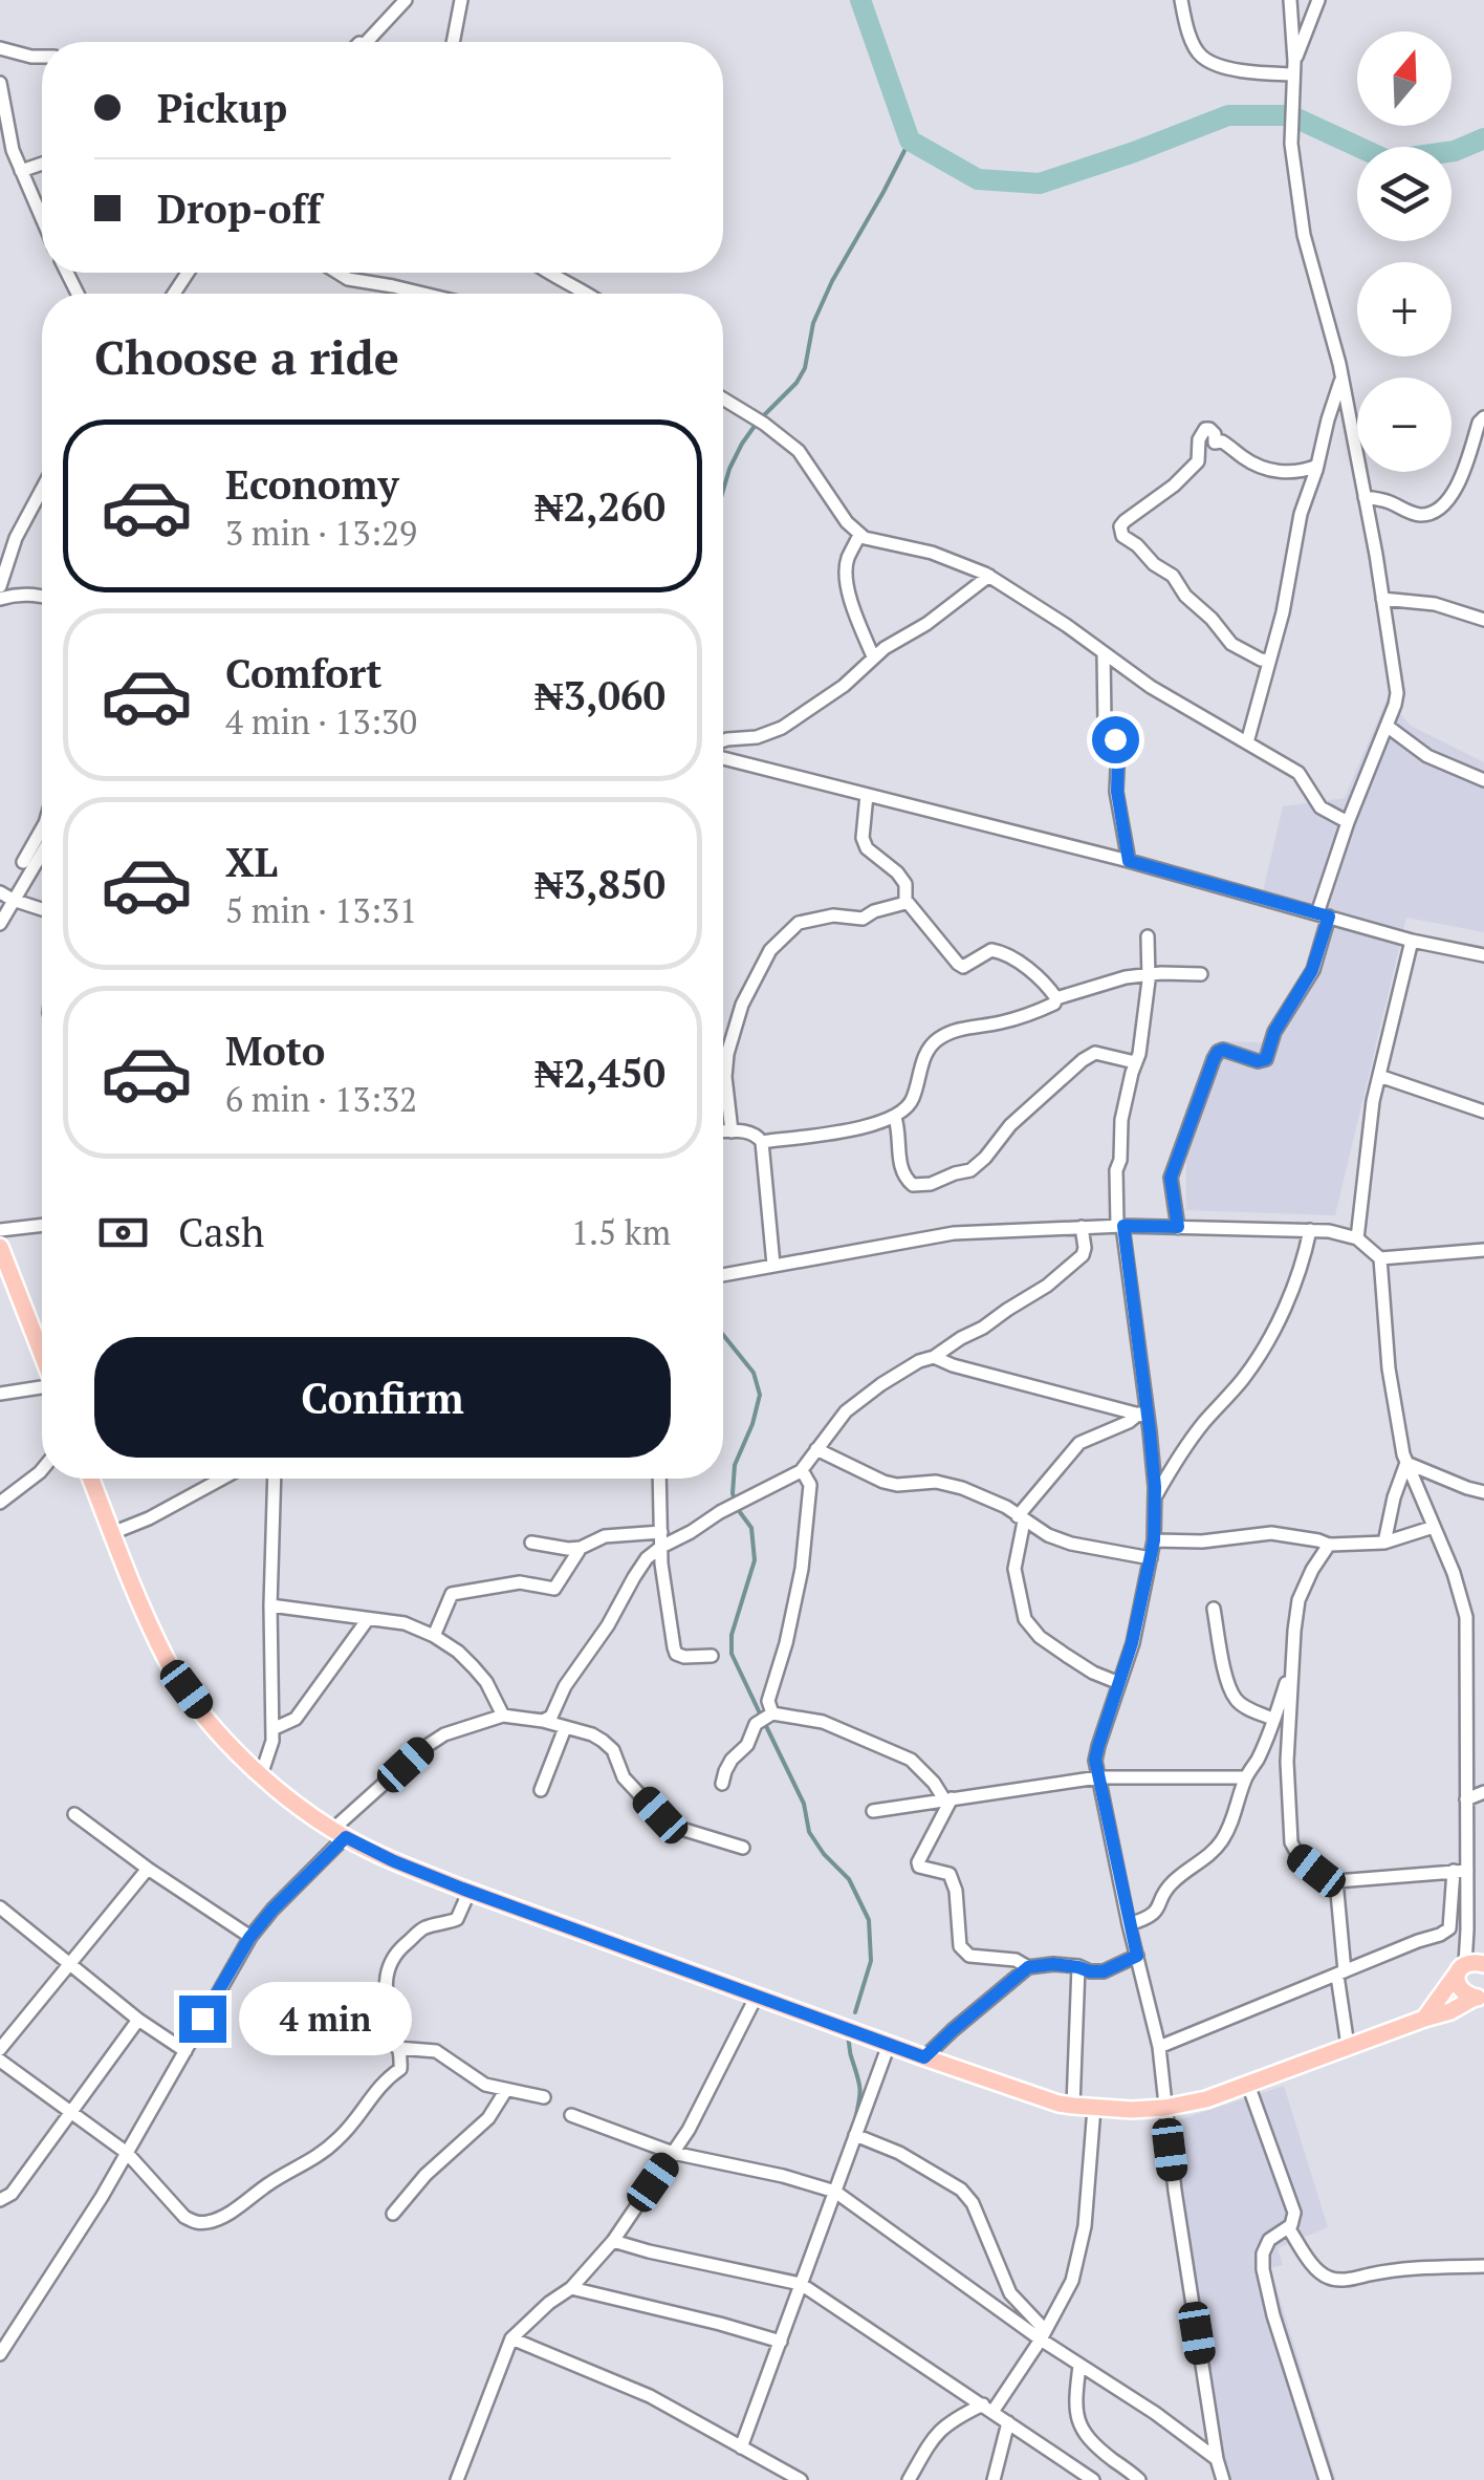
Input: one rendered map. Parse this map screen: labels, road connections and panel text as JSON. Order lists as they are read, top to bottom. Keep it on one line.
{"north":"top","page":{"map_buttons":["+","−"],"banner":["Pickup","Drop-off"],"heading":"Choose a ride","list":[{"name":"Economy","note":"3 min · 13:29","value":"₦2,260"},{"name":"Comfort","note":"4 min · 13:30","value":"₦3,060"},{"name":"XL","note":"5 min · 13:31","value":"₦3,850"},{"name":"Moto","note":"6 min · 13:32","value":"₦2,450"}],"pay":["Cash","1.5 km"],"buttons":"Confirm","bubble":"4 min"}}
